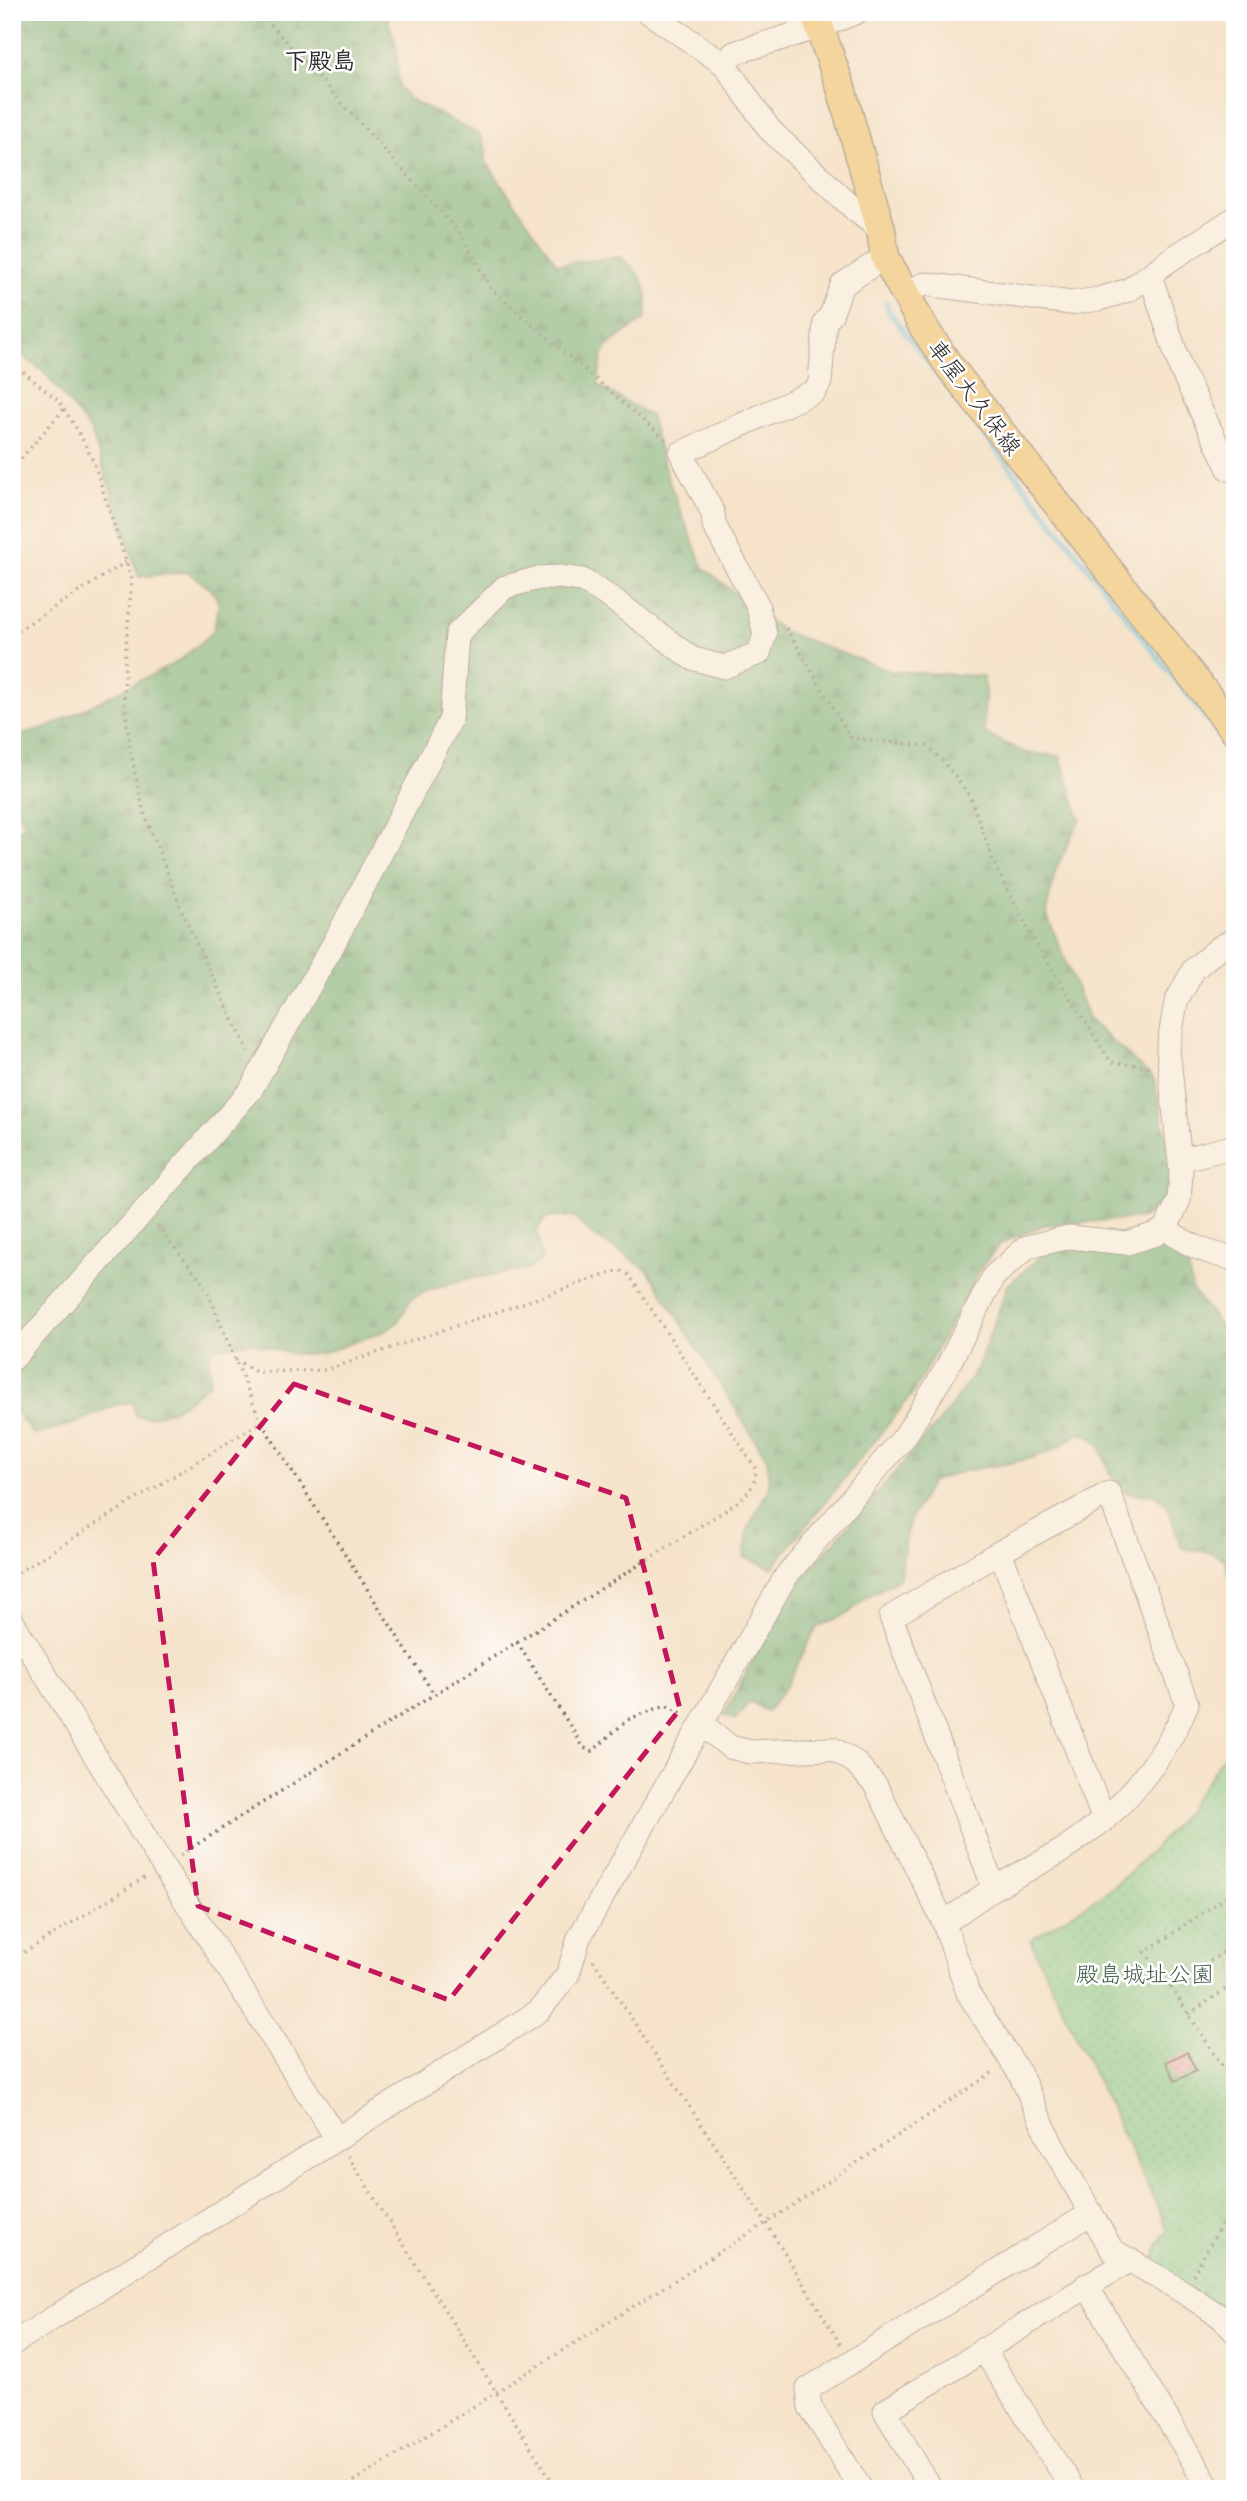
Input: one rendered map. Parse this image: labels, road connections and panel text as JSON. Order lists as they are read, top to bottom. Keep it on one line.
{"streets":{"main road":["車屋大久保線"]},"districts":["下殿島"],"parks":["殿島城址公園"]}
